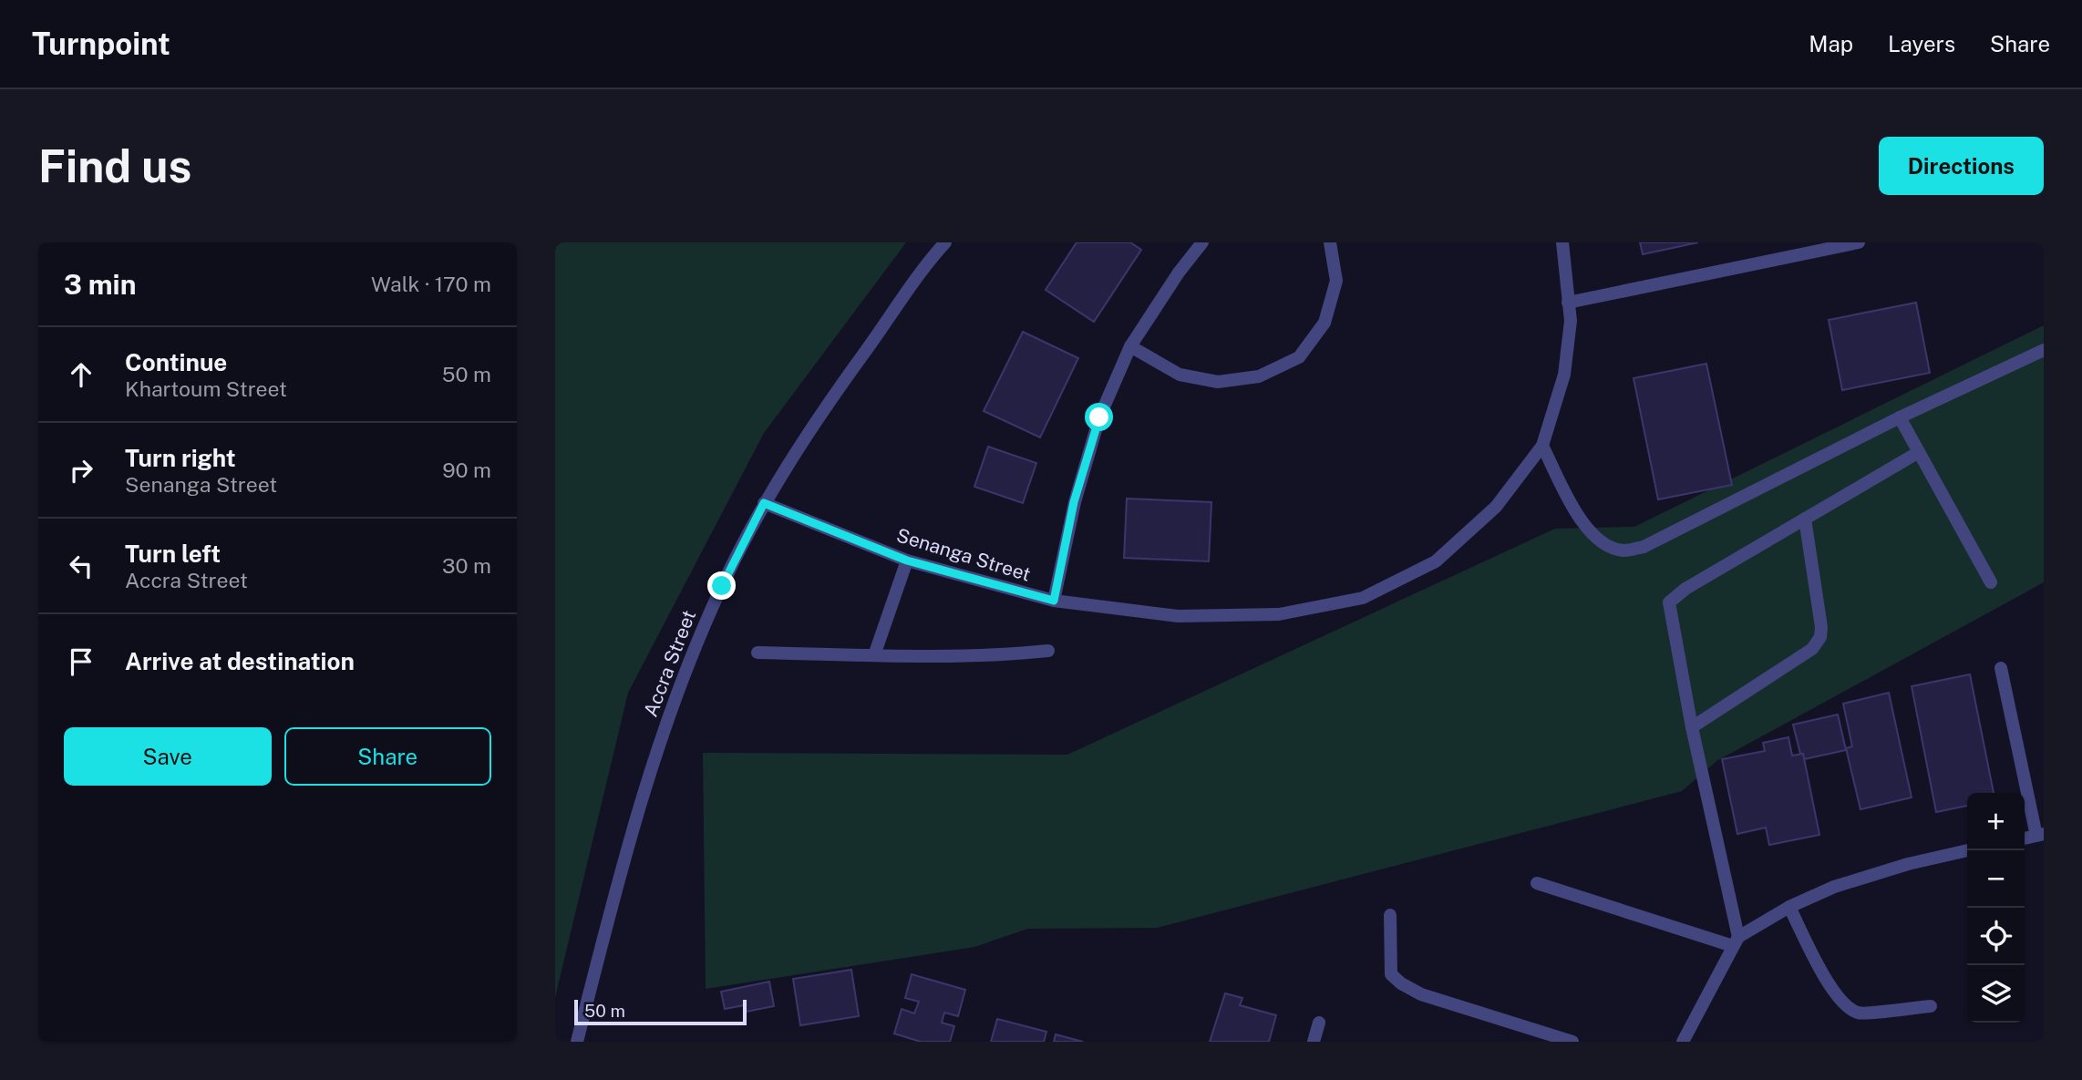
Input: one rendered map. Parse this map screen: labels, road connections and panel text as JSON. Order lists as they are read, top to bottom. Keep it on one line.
{"streets":{"street":["Senanga Street","Accra Street"]},"crossings":[["Senanga Street","Accra Street"]],"scale_bar":"50 m","page":{"header":"Turnpoint","nav":["Map","Layers","Share"],"buttons":["Directions",["Save","Share"]],"title":"Find us","heading":["3 min","Walk · 170 m"],"list":[["Continue","Khartoum Street","50 m"],["Turn right","Senanga Street","90 m"],["Turn left","Accra Street","30 m"],"Arrive at destination"],"map_buttons":["+","−"],"scale":"50 m"}}
